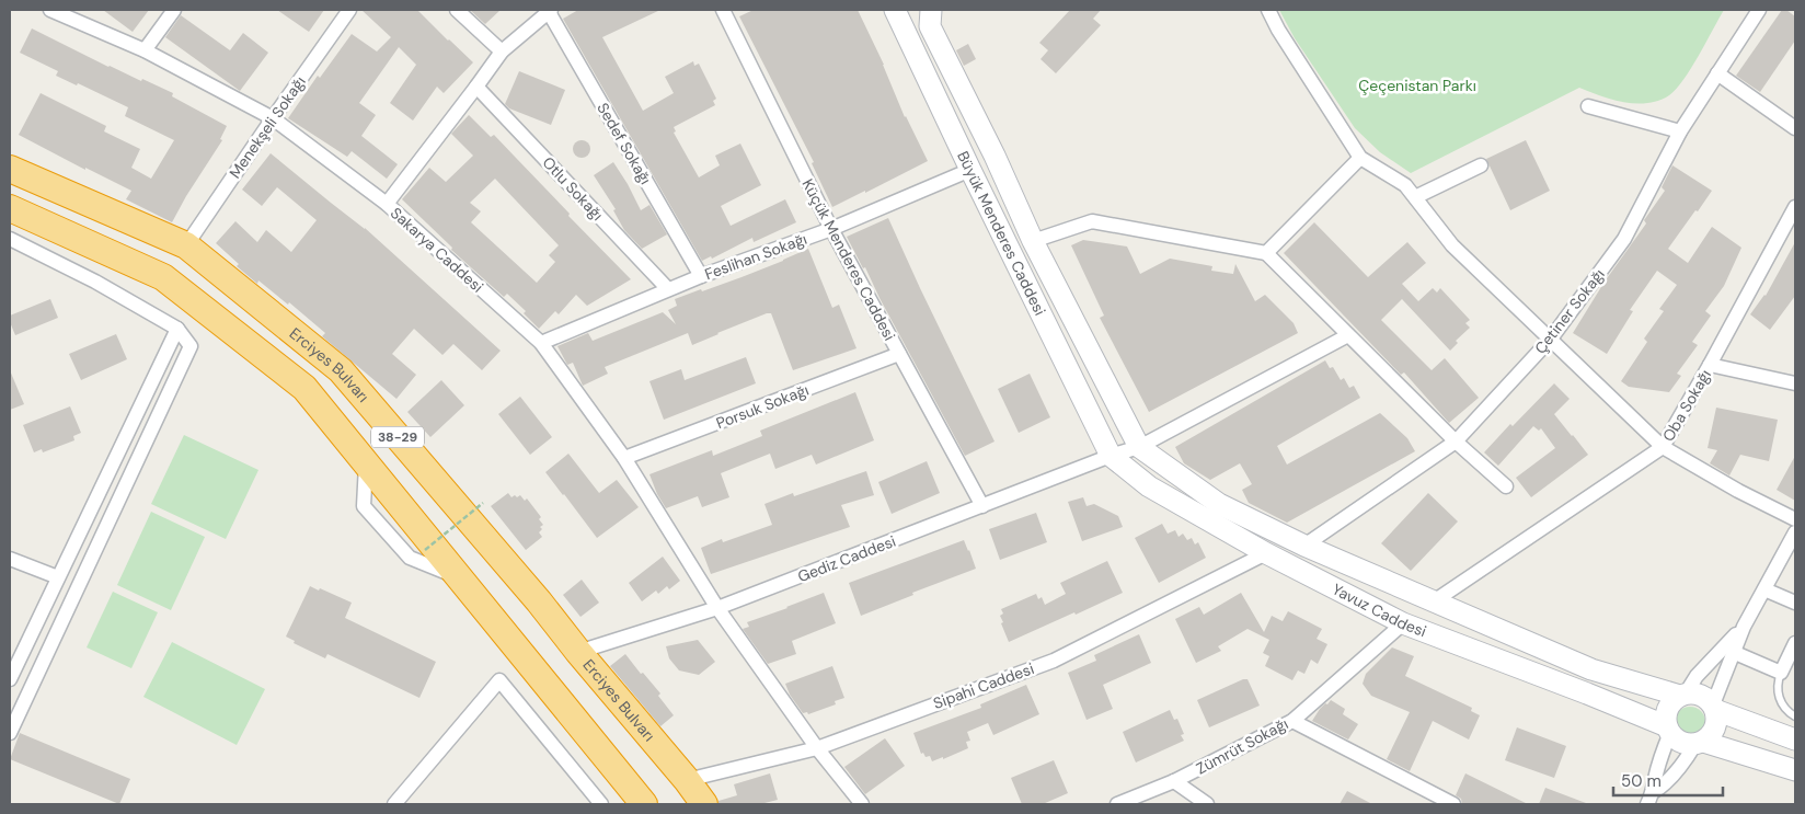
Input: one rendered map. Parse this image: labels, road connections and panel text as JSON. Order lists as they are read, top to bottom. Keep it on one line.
{"streets":{"highway":["Erciyes Bulvarı","38-29"],"street":["Menekşeli Sokağı","Sedef Sokağı","Otlu Sokağı","Büyük Menderes Caddesi","Sakarya Caddesi","Feslihan Sokağı","Küçük Menderes Caddesi","Çetiner Sokağı","Oba Sokağı","Porsuk Sokağı","Gediz Caddesi","Yavuz Caddesi","Sipahi Caddesi","Zümrüt Sokağı"]},"crossings":[["Menekşeli Sokağı","Sakarya Caddesi"],["Menekşeli Sokağı","Erciyes Bulvarı"],["Sedef Sokağı","Feslihan Sokağı"],["Otlu Sokağı","Feslihan Sokağı"],["Büyük Menderes Caddesi","Feslihan Sokağı"],["Büyük Menderes Caddesi","Gediz Caddesi"],["Büyük Menderes Caddesi","Yavuz Caddesi"],["Sakarya Caddesi","Feslihan Sokağı"],["Sakarya Caddesi","Porsuk Sokağı"],["Sakarya Caddesi","Gediz Caddesi"],["Sakarya Caddesi","Sipahi Caddesi"],["Feslihan Sokağı","Küçük Menderes Caddesi"],["Küçük Menderes Caddesi","Porsuk Sokağı"],["Küçük Menderes Caddesi","Gediz Caddesi"],["Çetiner Sokağı","Yavuz Caddesi"],["Erciyes Bulvarı","Gediz Caddesi"],["Erciyes Bulvarı","Sipahi Caddesi"],["Oba Sokağı","Yavuz Caddesi"],["Gediz Caddesi","Yavuz Caddesi"],["Yavuz Caddesi","Sipahi Caddesi"],["Yavuz Caddesi","Zümrüt Sokağı"]],"parks":["Çeçenistan Parkı"],"scale_bar":"50 m"}
